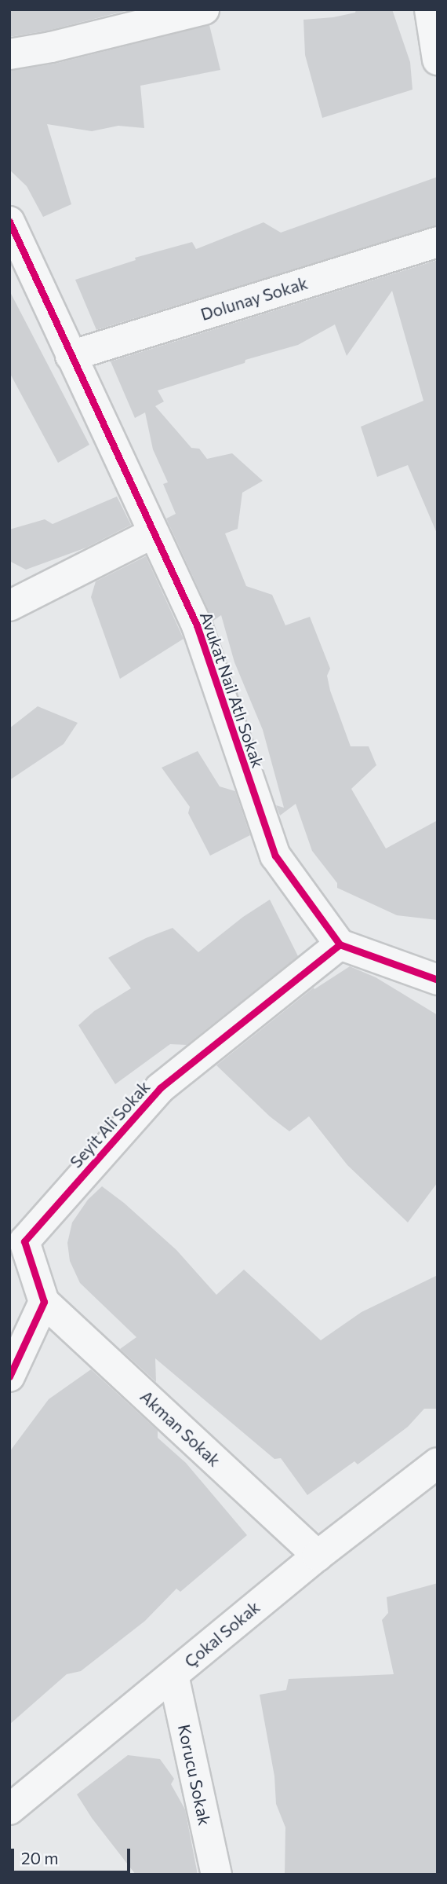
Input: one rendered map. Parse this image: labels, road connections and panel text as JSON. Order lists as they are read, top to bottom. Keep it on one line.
{"streets":{"street":["Dolunay Sokak","Avukat Nail Atlı Sokak","Seyit Ali Sokak","Akman Sokak","Çokal Sokak","Korucu Sokak"]},"crossings":[["Dolunay Sokak","Avukat Nail Atlı Sokak"],["Avukat Nail Atlı Sokak","Seyit Ali Sokak"],["Seyit Ali Sokak","Akman Sokak"],["Akman Sokak","Çokal Sokak"],["Çokal Sokak","Korucu Sokak"]],"scale_bar":"20 m"}
